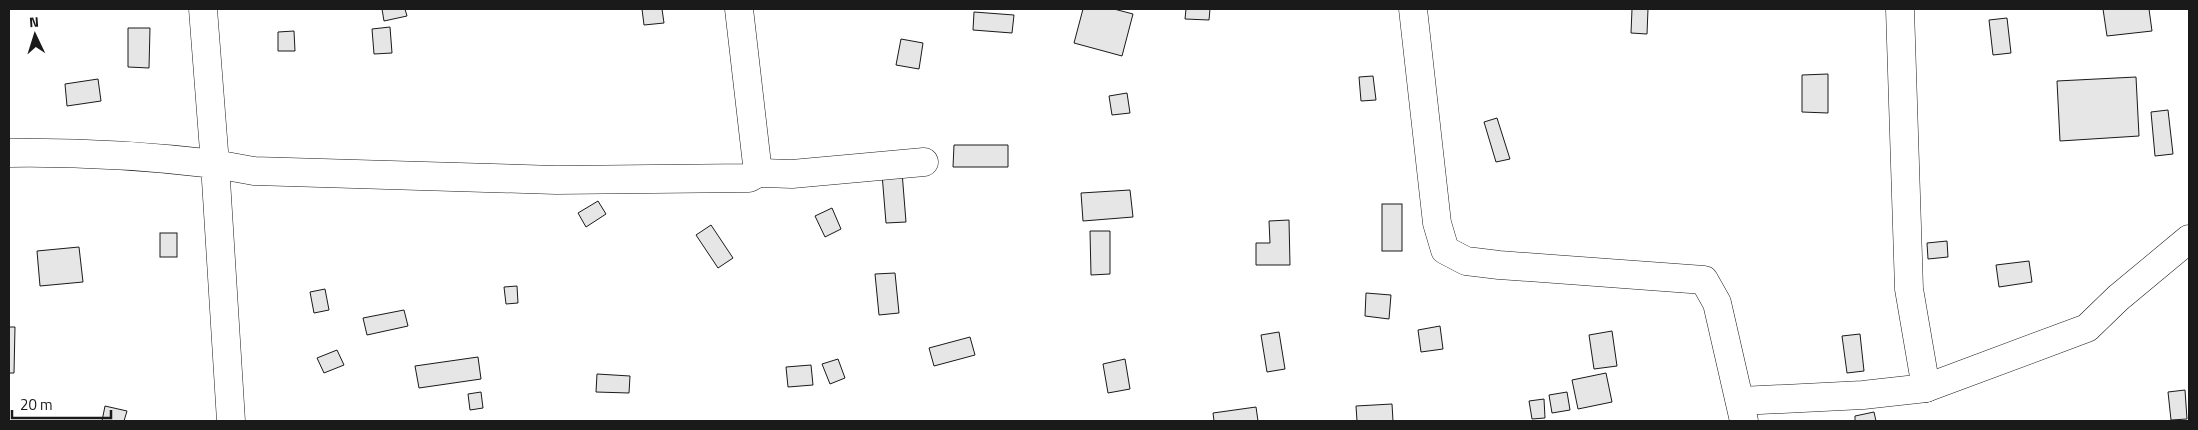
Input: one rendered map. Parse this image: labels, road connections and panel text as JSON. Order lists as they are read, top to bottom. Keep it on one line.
{"scale_bar":"20 m","north":"top"}
